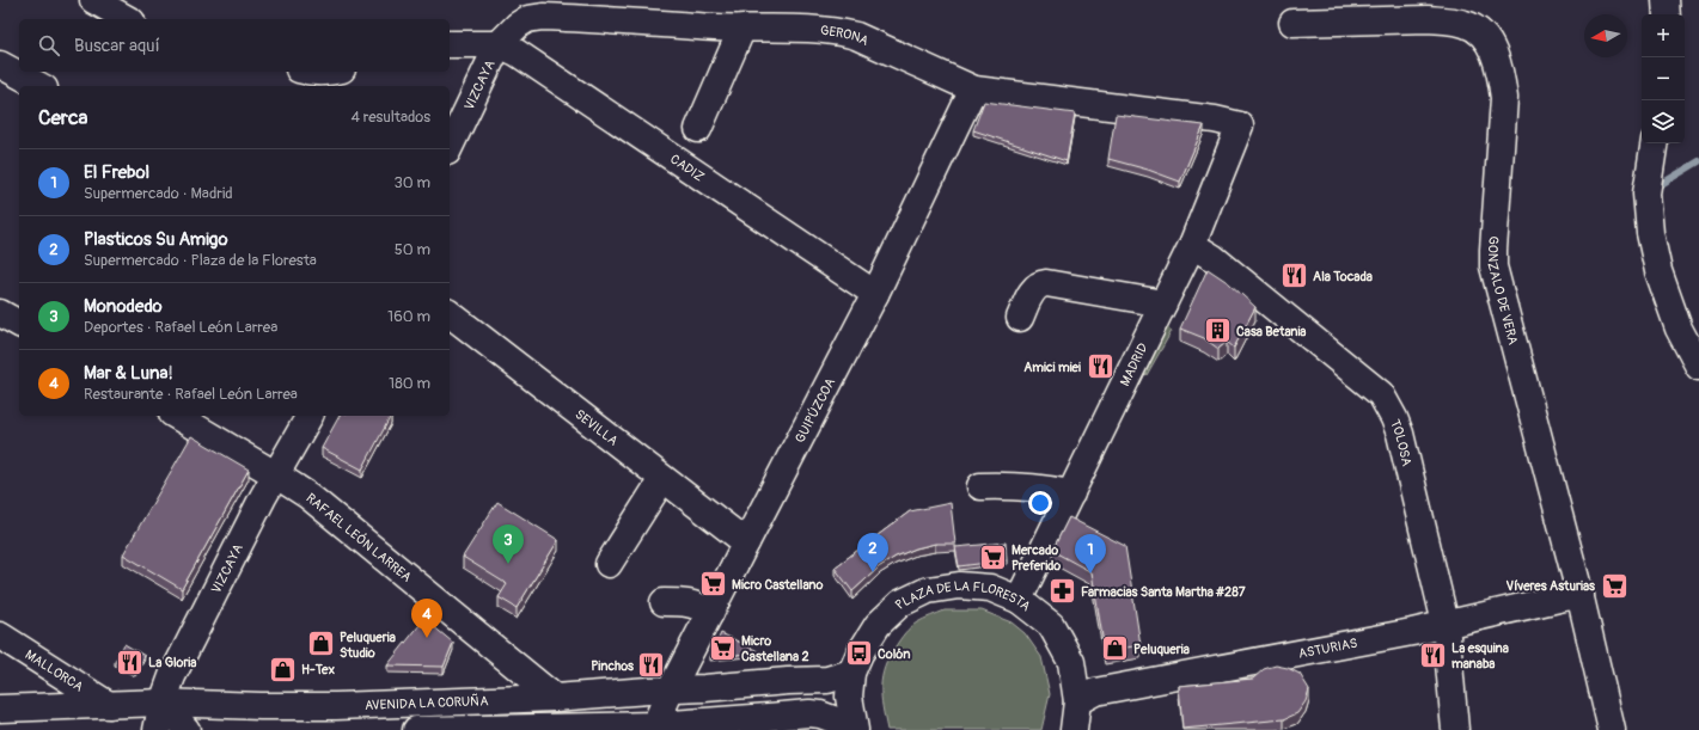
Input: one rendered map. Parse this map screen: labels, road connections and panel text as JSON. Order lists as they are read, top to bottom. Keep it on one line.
{"streets":{"street":["GERONA","VIZCAYA","CADIZ","GONZALO DE VERA","MADRID","GUIPÚZCOA","SEVILLA","TOLOSA","RAFAEL LEÓN LARREA","PLAZA DE LA FLORESTA","ASTURIAS","MALLORCA","AVENIDA LA CORUÑA"]},"crossings":[["GERONA","VIZCAYA"],["GERONA","CADIZ"],["GERONA","MADRID"],["GERONA","GUIPÚZCOA"],["VIZCAYA","CADIZ"],["VIZCAYA","RAFAEL LEÓN LARREA"],["VIZCAYA","AVENIDA LA CORUÑA"],["CADIZ","GUIPÚZCOA"],["GONZALO DE VERA","ASTURIAS"],["MADRID","TOLOSA"],["MADRID","PLAZA DE LA FLORESTA"],["GUIPÚZCOA","SEVILLA"],["GUIPÚZCOA","AVENIDA LA CORUÑA"],["TOLOSA","ASTURIAS"],["RAFAEL LEÓN LARREA","AVENIDA LA CORUÑA"],["PLAZA DE LA FLORESTA","ASTURIAS"],["PLAZA DE LA FLORESTA","AVENIDA LA CORUÑA"],["MALLORCA","AVENIDA LA CORUÑA"]],"places":{"restaurant":["Ala Tocada","Amici miei","La esquina manaba","La Gloria","Pinchos"],"building":["Casa Betania"],"supermarket":["Mercado Preferido","Micro Castellano","Víveres Asturias","Micro Castellana 2"],"pharmacy":["Farmacias Santa Martha #287"],"shop":["Peluqueria Studio","Peluqueria","H-Tex"],"bus stop":["Colón"]},"north":"left","page":{"map_buttons":["+","−"],"search":"Buscar aquí","heading":["Cerca","4 resultados"],"list":[{"mark":"1","name":"El Frebol","note":"Supermercado · Madrid","value":"30 m"},{"mark":"2","name":"Plasticos Su Amigo","note":"Supermercado · Plaza de la Floresta","value":"50 m"},{"mark":"3","name":"Monodedo","note":"Deportes · Rafael León Larrea","value":"160 m"},{"mark":"4","name":"Mar & Luna!","note":"Restaurante · Rafael León Larrea","value":"180 m"}],"pins":["3","2","1","4"]}}
